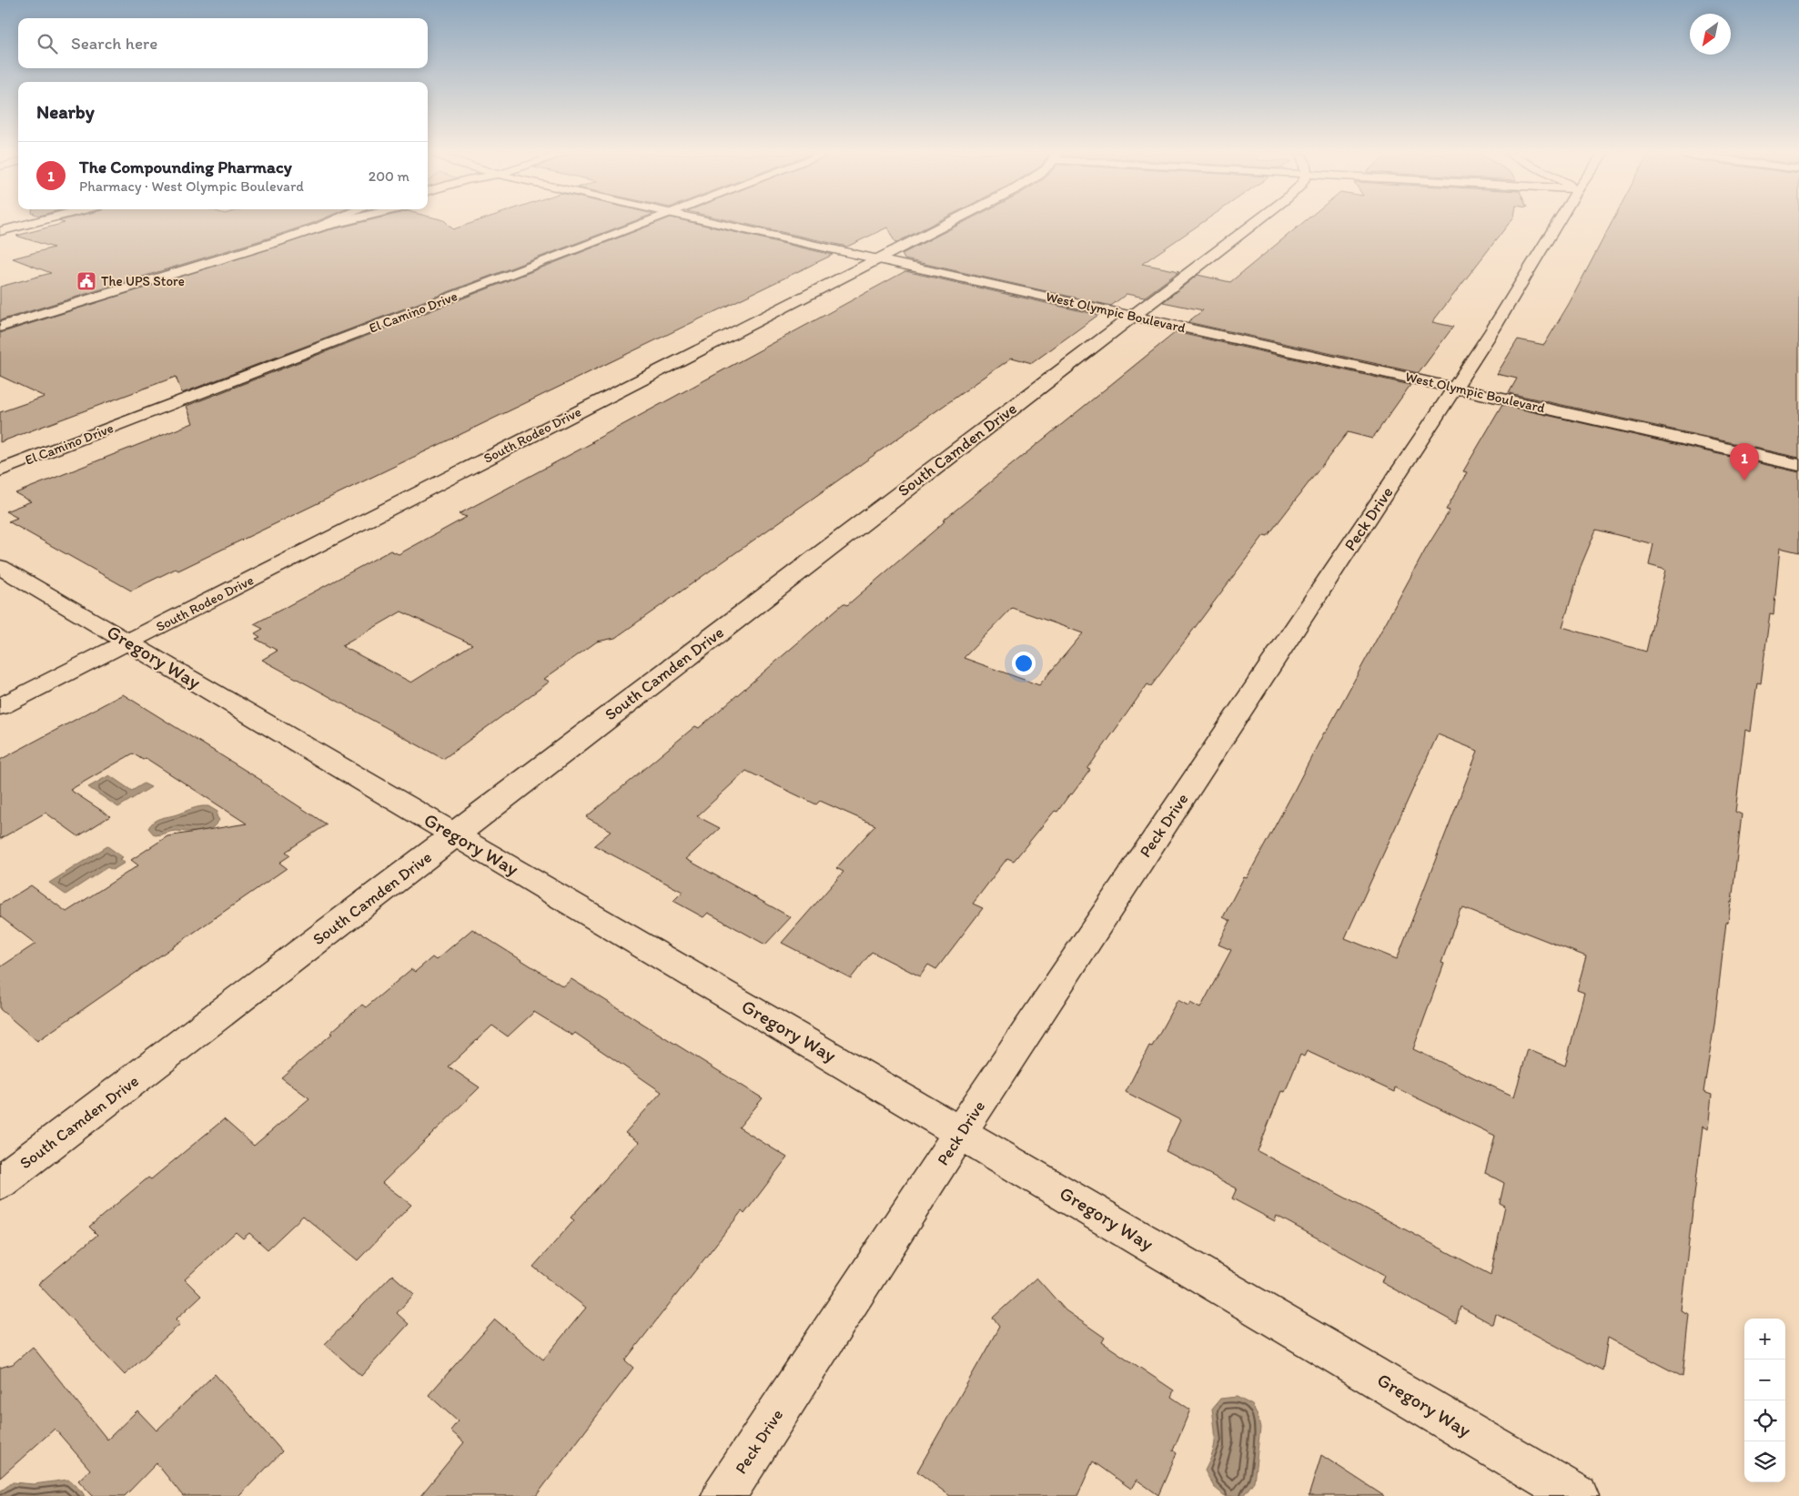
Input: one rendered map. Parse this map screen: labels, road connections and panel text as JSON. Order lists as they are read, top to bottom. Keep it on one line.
{"streets":{"street":["El Camino Drive","West Olympic Boulevard","South Rodeo Drive","South Camden Drive","Peck Drive","Gregory Way"]},"crossings":[["West Olympic Boulevard","South Rodeo Drive"],["West Olympic Boulevard","South Camden Drive"],["West Olympic Boulevard","Peck Drive"],["South Rodeo Drive","Gregory Way"],["South Camden Drive","Gregory Way"],["Peck Drive","Gregory Way"]],"places":{"public building":["The UPS Store"]},"north":"bottom left","page":{"search":"Search here","heading":"Nearby","list":[{"mark":"1","name":"The Compounding Pharmacy","note":"Pharmacy · West Olympic Boulevard","value":"200 m"}],"pins":"1","map_buttons":["+","−"]}}
